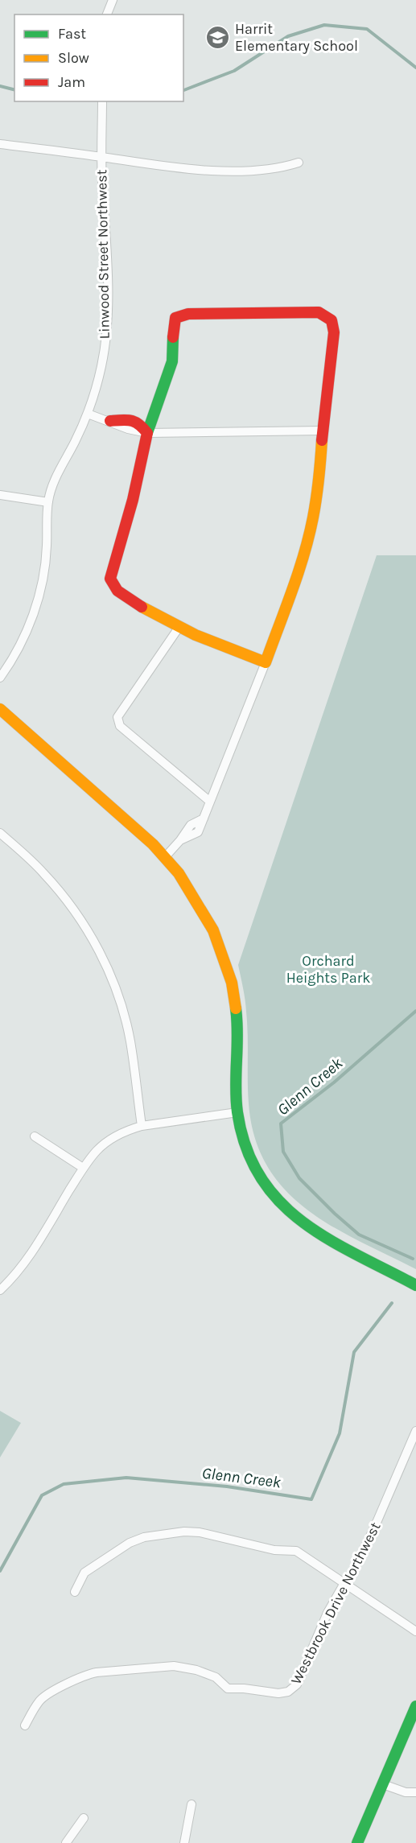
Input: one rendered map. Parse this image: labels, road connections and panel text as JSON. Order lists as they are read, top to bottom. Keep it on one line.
{"streets":{"street":["Linwood Street Northwest","Westbrook Drive Northwest"]},"water":["Glenn Creek"],"parks":["Orchard Heights Park"],"places":{"school or university":["Harrit Elementary School"]},"legend":["Fast","Slow","Jam"]}
